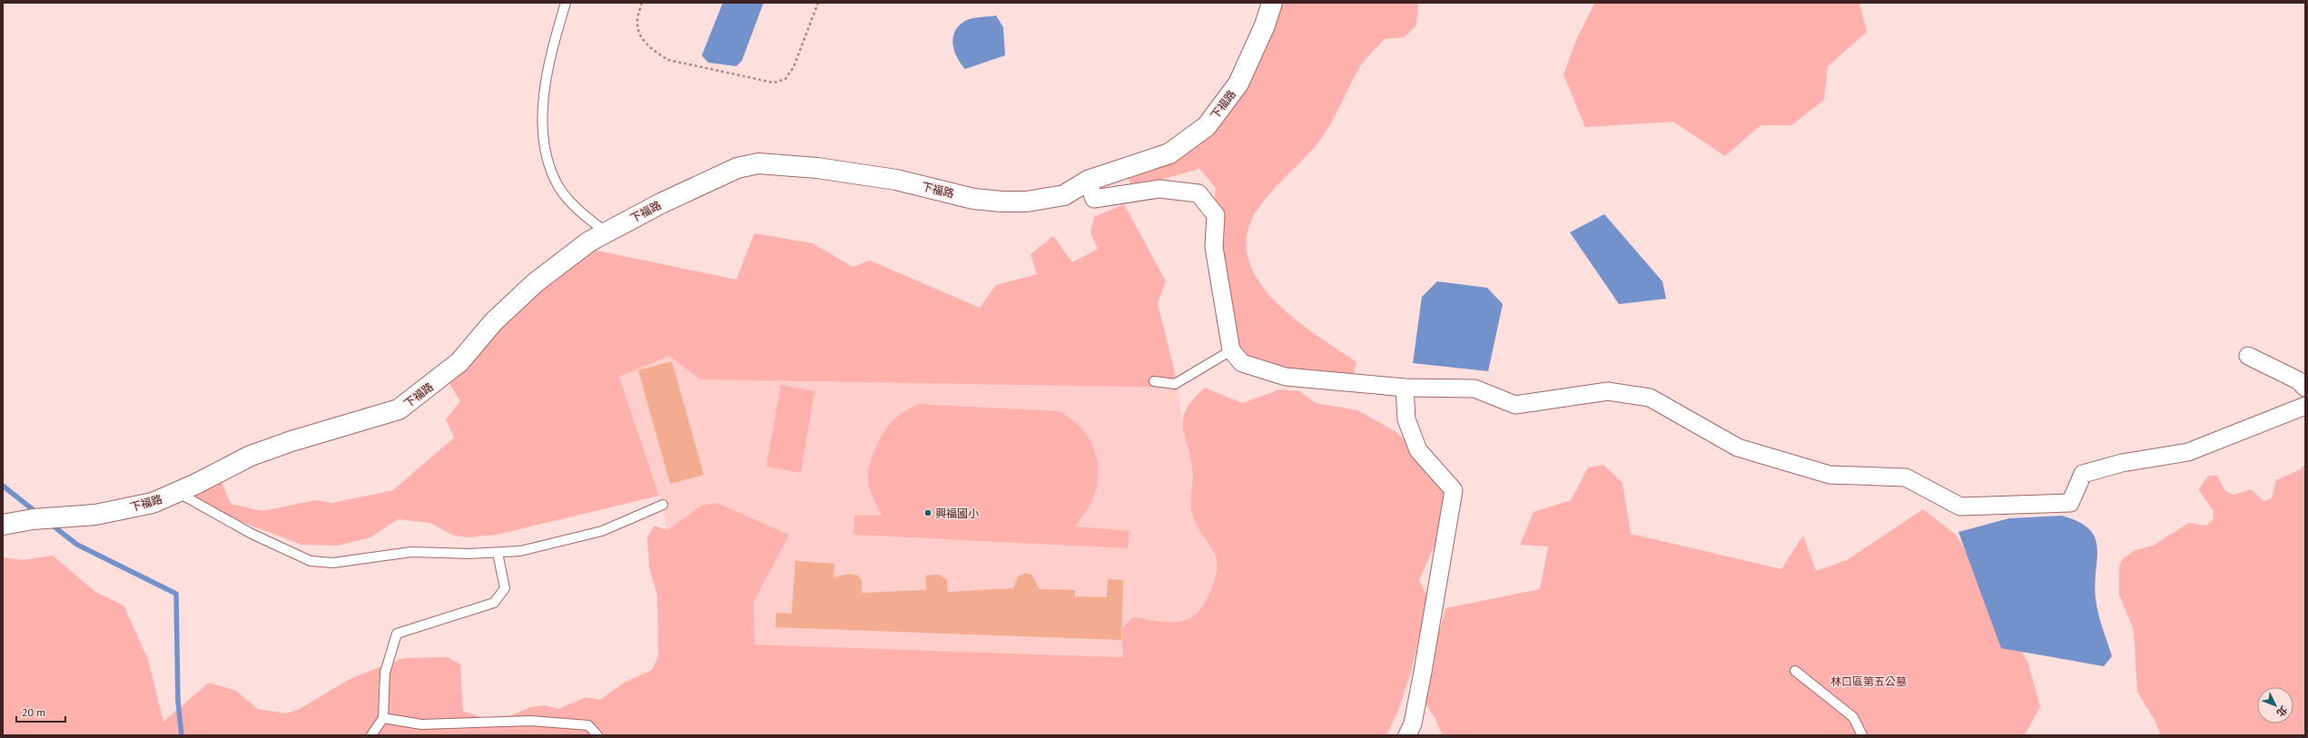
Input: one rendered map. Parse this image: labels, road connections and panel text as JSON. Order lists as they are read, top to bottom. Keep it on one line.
{"streets":{"main road":["下福路"]},"parks":["林口區第五公墓"],"places":["興福國小"],"scale_bar":"20 m","north":"bottom right"}
